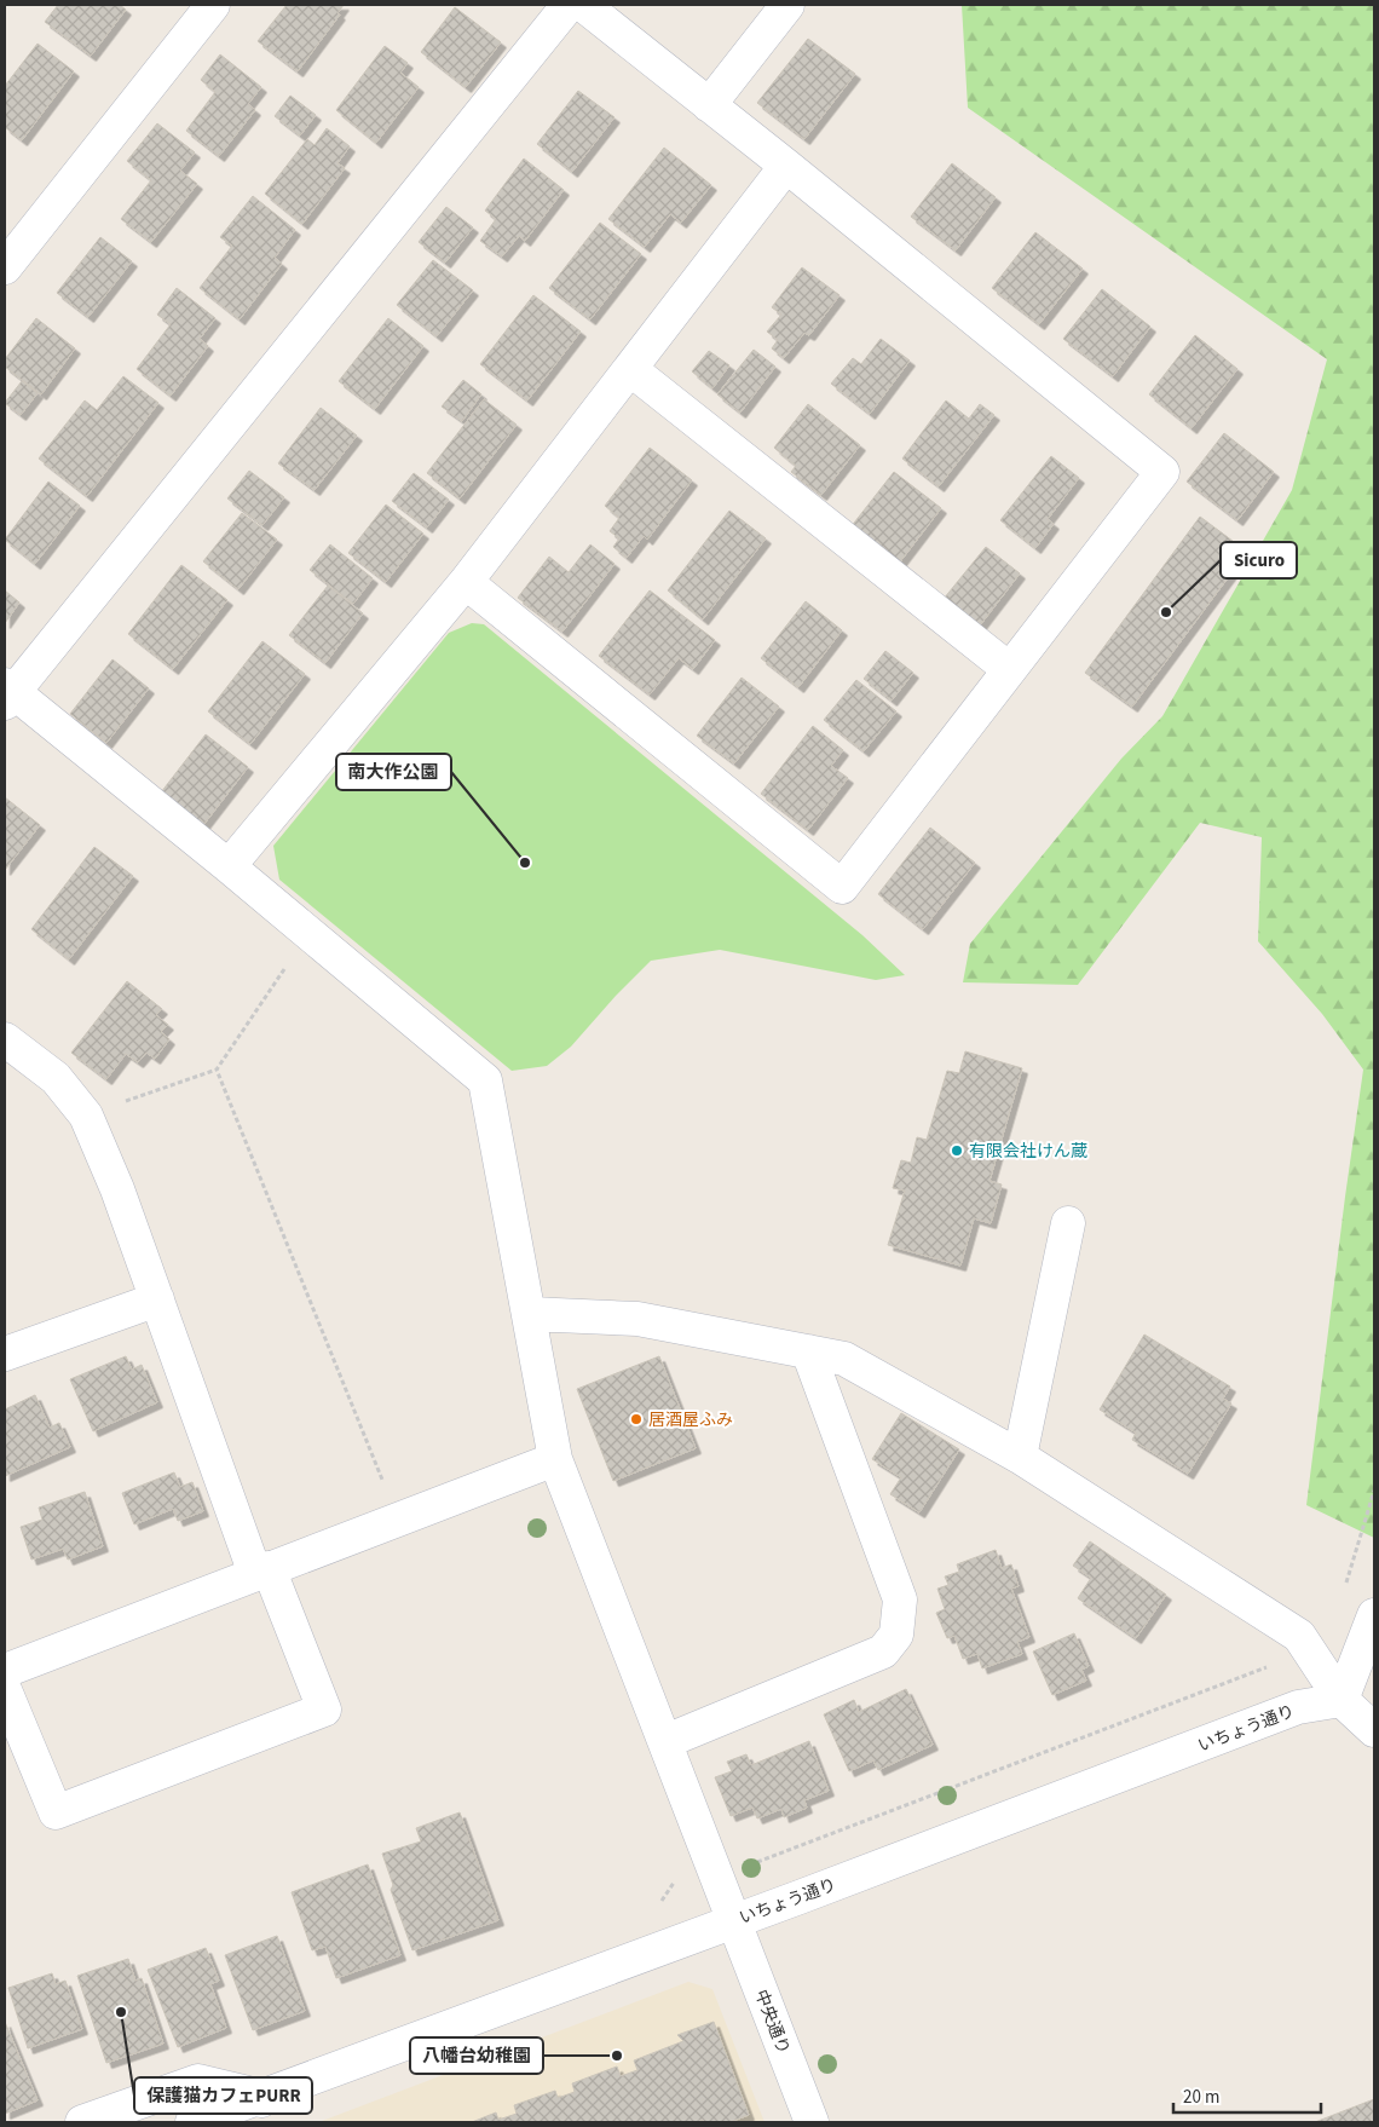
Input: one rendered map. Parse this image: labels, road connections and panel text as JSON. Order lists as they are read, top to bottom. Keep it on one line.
{"streets":{"street":["いちょう通り","中央通り"]},"crossings":[["いちょう通り","中央通り"]],"places":["Sicuro","南大作公園","有限会社けん蔵","居酒屋ふみ","保護猫カフェPURR","八幡台幼稚園"],"scale_bar":"20 m"}
